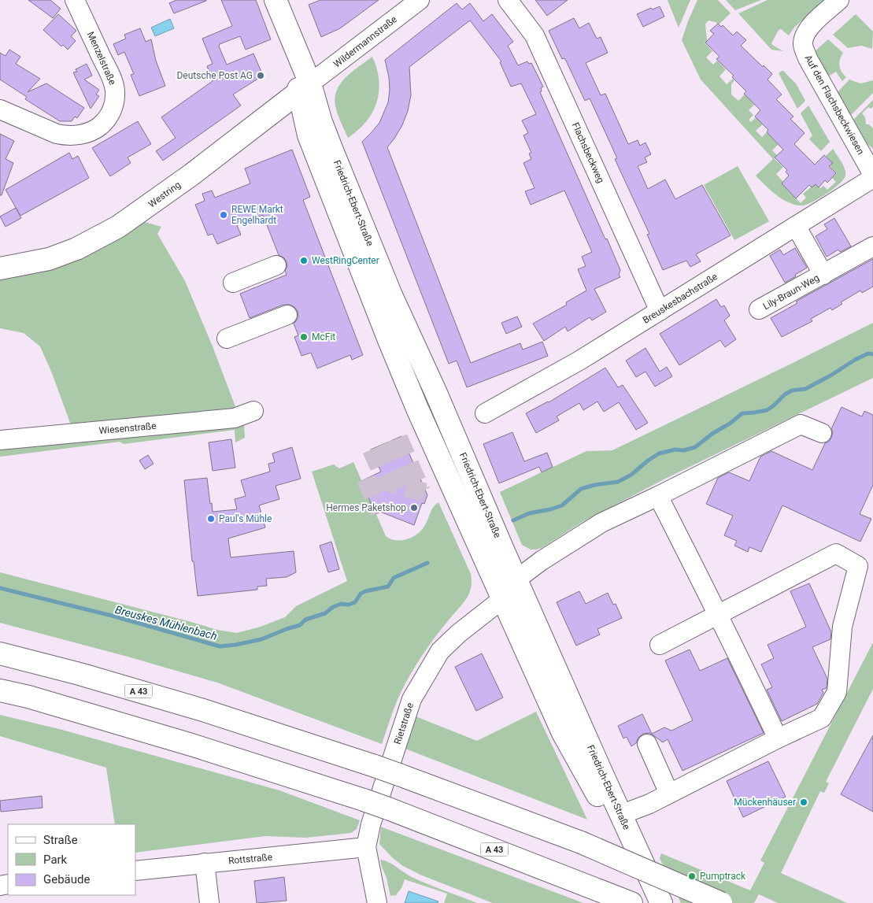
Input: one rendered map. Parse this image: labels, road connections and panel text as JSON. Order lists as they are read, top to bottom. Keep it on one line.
{"streets":{"main road":["Westring","Friedrich-Ebert-Straße","A 43"],"street":["Wildermannstraße","Menzelstraße","Auf den Flachsbeckwiesen","Flachsbeckweg","Lily-Braun-Weg","Breuskesbachstraße","Wiesenstraße","Rietstraße","Rottstraße"]},"crossings":[["Wildermannstraße","Westring"],["Wildermannstraße","Friedrich-Ebert-Straße"],["Flachsbeckweg","Breuskesbachstraße"],["Westring","Friedrich-Ebert-Straße"],["Friedrich-Ebert-Straße","Rietstraße"],["Lily-Braun-Weg","Breuskesbachstraße"],["Rietstraße","Rottstraße"]],"water":["Breuskes Mühlenbach"],"places":["Deutsche Post AG","REWE Markt Engelhardt","WestRingCenter","McFit","Hermes Paketshop","Paul's Mühle","Mückenhäuser","Pumptrack"],"legend":["Straße","Park","Gebäude"]}
